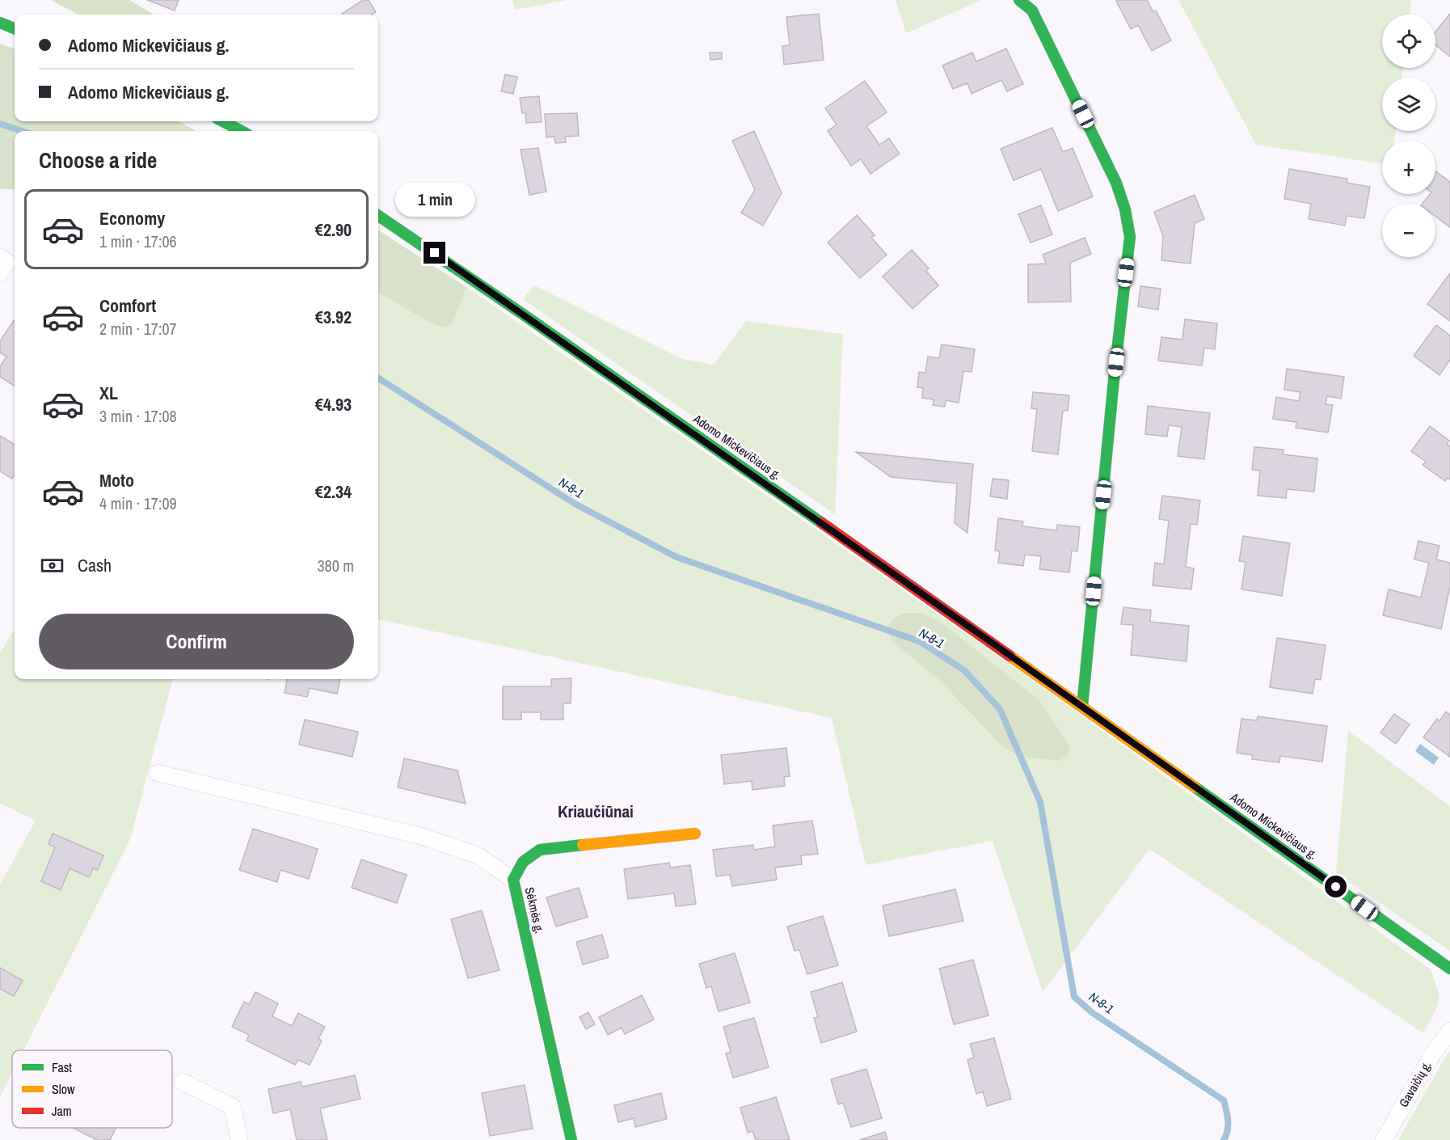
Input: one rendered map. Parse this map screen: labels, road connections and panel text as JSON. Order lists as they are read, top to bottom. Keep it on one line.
{"streets":{"main road":["Adomo Mickevičiaus g.","Sėkmės g."],"street":["Gavaičių g."]},"districts":["Kriaučiūnai"],"water":["N-8-1"],"legend":["Fast","Slow","Jam"],"page":{"map_buttons":["+","−"],"banner":["Adomo Mickevičiaus g.","Adomo Mickevičiaus g."],"heading":"Choose a ride","bubble":"1 min","list":[{"name":"Economy","note":"1 min · 17:06","value":"€2.90"},{"name":"Comfort","note":"2 min · 17:07","value":"€3.92"},{"name":"XL","note":"3 min · 17:08","value":"€4.93"},{"name":"Moto","note":"4 min · 17:09","value":"€2.34"}],"pay":["Cash","380 m"],"buttons":"Confirm"}}
